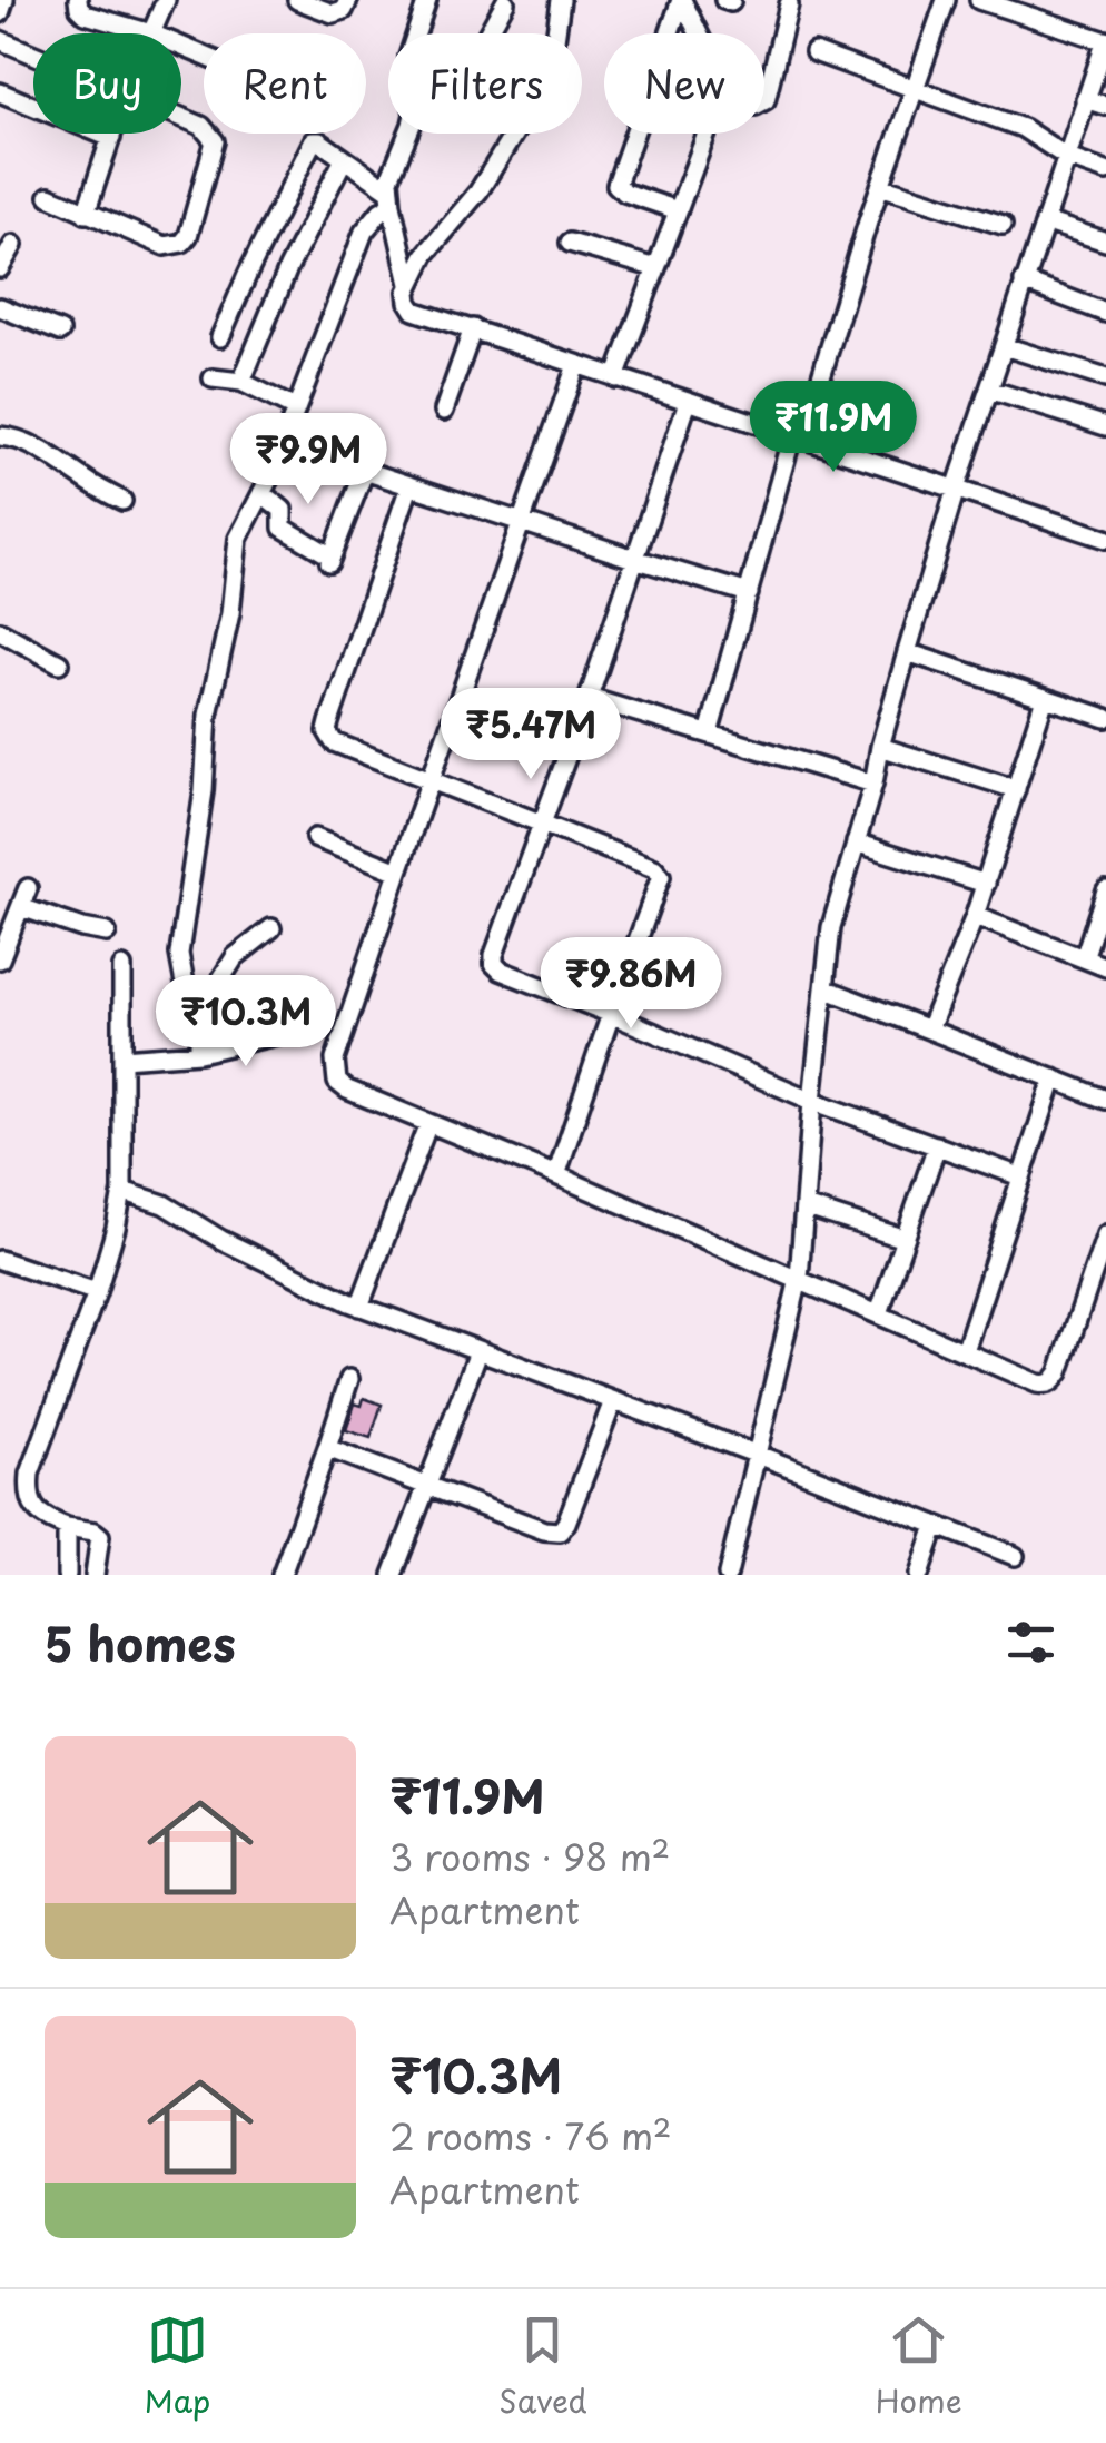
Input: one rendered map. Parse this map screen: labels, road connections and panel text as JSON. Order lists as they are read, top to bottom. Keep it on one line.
{"page":{"chip":["Buy","Rent","Filters","New"],"price":["₹11.9M","₹9.9M","₹5.47M","₹9.86M","₹10.3M"],"heading":"5 homes","list":[{"name":"₹11.9M","note":"3 rooms · 98 m² · Apartment"},{"name":"₹10.3M","note":"2 rooms · 76 m² · Apartment"}],"tabs":["Map","Saved","Home"]}}
